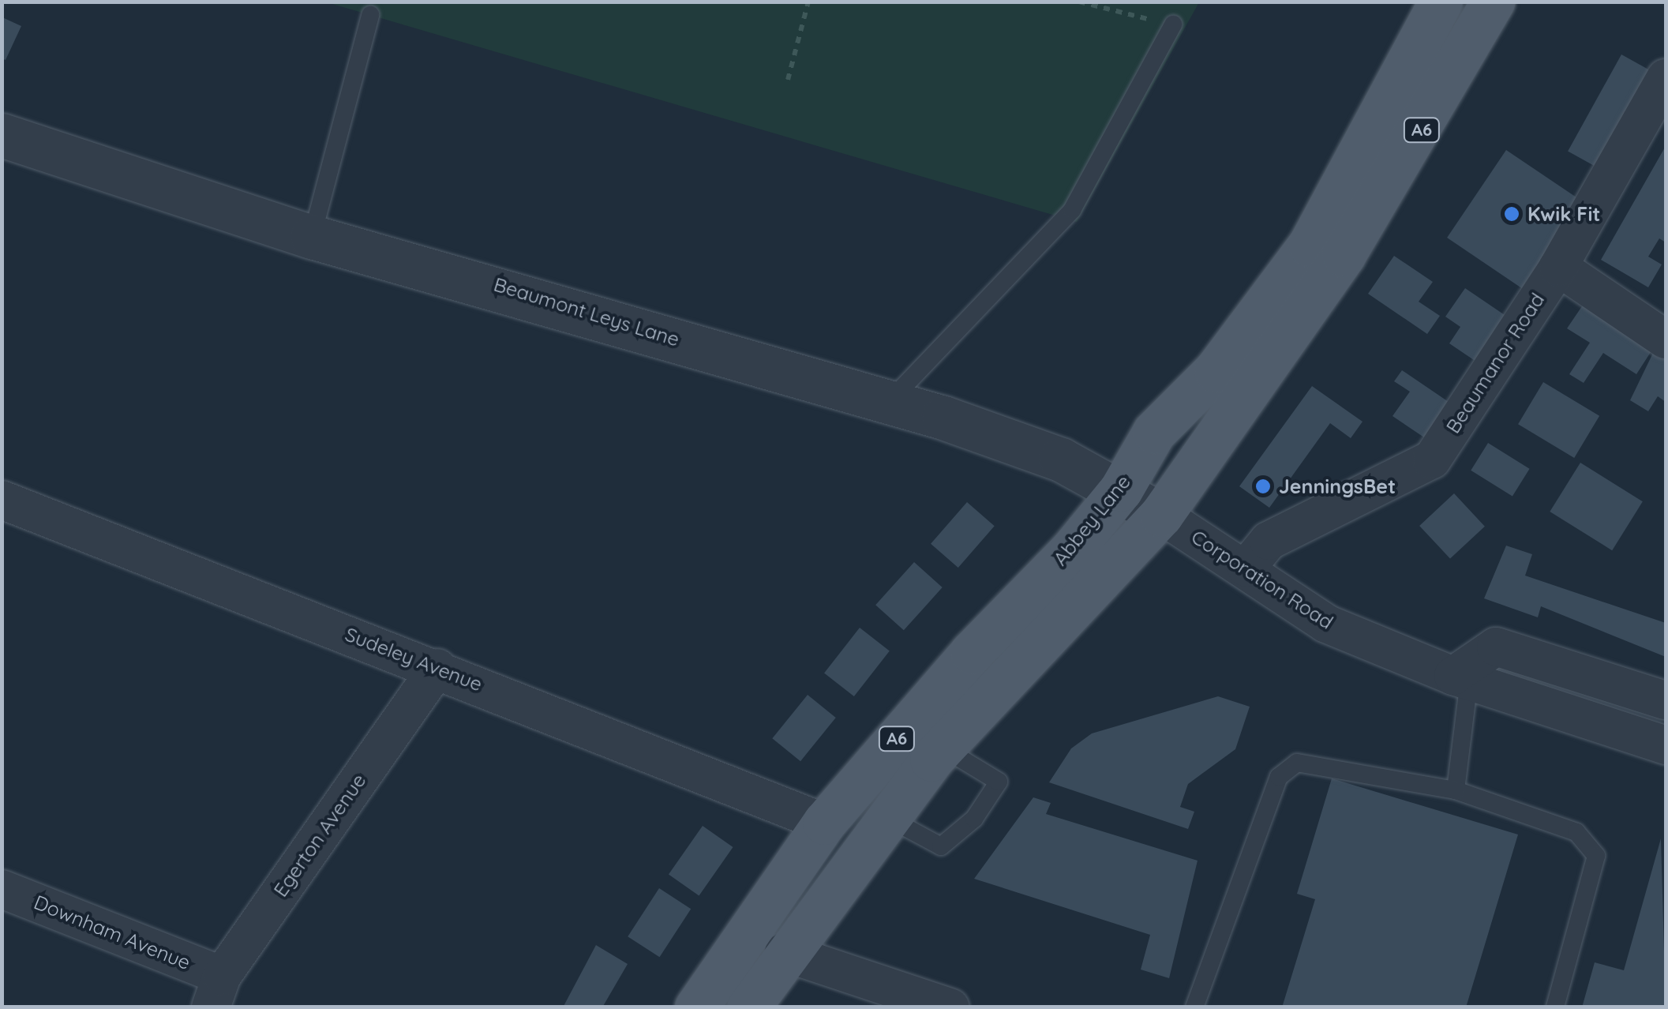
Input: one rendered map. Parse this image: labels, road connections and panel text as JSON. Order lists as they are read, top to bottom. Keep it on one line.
{"streets":{"main road":["A6","Abbey Lane"],"street":["Beaumont Leys Lane","Beaumanor Road","Corporation Road","Sudeley Avenue","Egerton Avenue","Downham Avenue"]},"crossings":[["Beaumont Leys Lane","Abbey Lane"],["Beaumont Leys Lane","Corporation Road"],["Beaumanor Road","Corporation Road"],["Abbey Lane","Corporation Road"],["Abbey Lane","Sudeley Avenue"],["Sudeley Avenue","Egerton Avenue"],["Egerton Avenue","Downham Avenue"]],"places":["Kwik Fit","JenningsBet"]}
